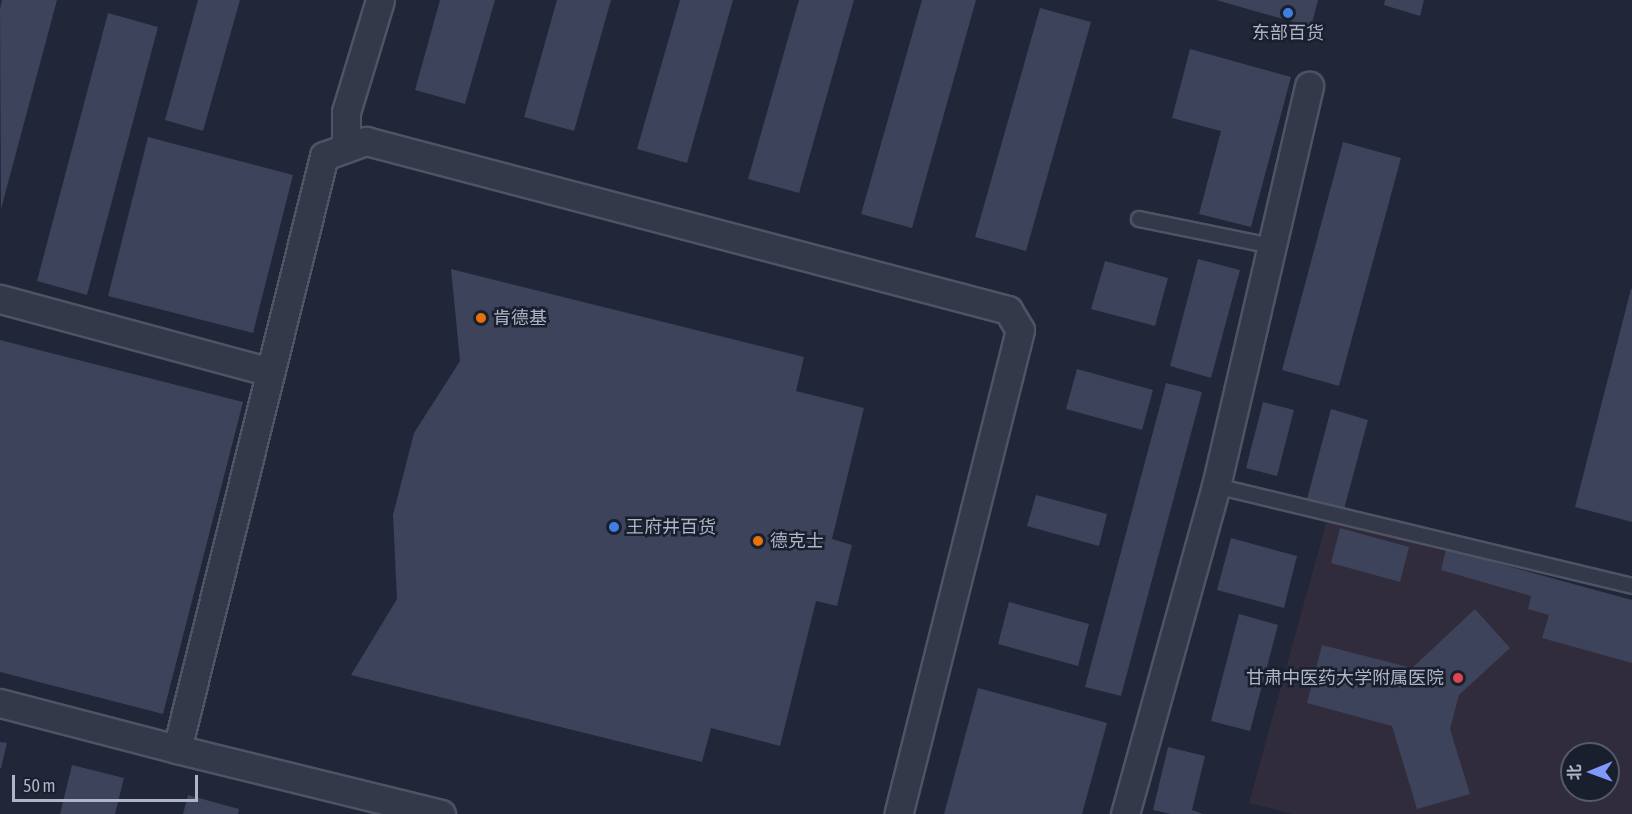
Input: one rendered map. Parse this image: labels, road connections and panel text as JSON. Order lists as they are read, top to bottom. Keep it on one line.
{"places":["东部百货","肯德基","王府井百货","德克士","甘肃中医药大学附属医院"],"scale_bar":"50 m","north":"left"}
